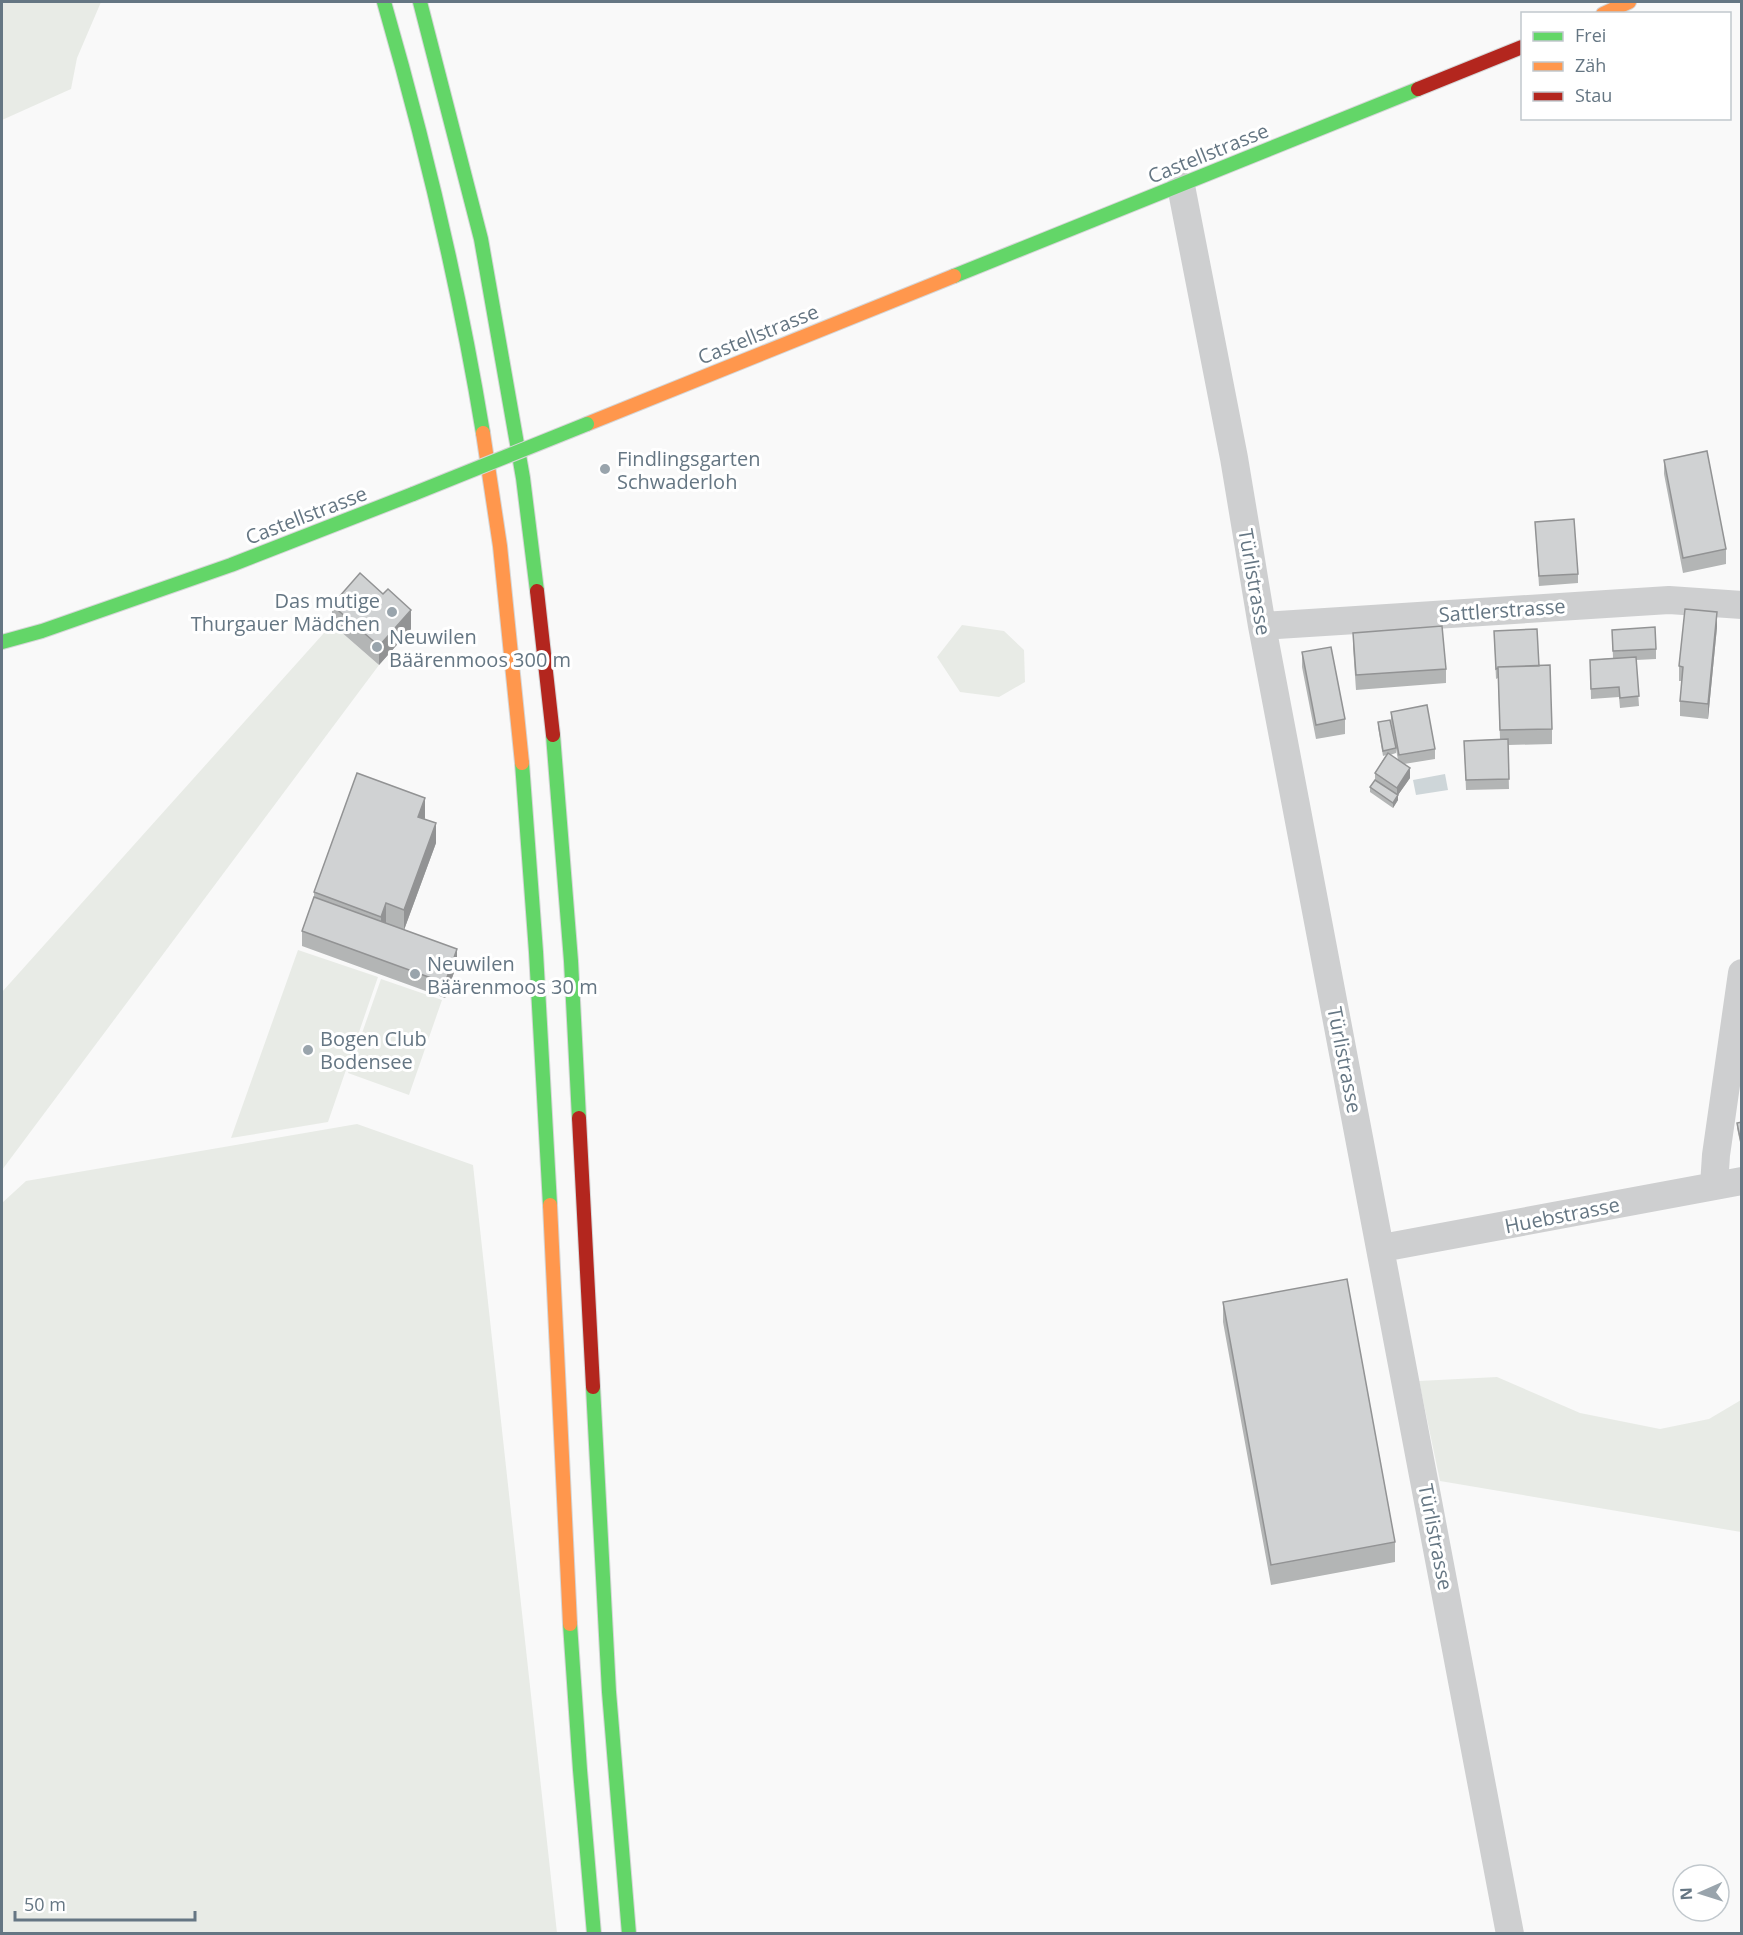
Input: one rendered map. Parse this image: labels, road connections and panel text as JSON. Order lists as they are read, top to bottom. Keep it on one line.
{"streets":{"main road":["Castellstrasse"],"street":["Türlistrasse","Sattlerstrasse","Huebstrasse"]},"crossings":[["Castellstrasse","Türlistrasse"],["Türlistrasse","Sattlerstrasse"],["Türlistrasse","Huebstrasse"]],"places":["Findlingsgarten Schwaderloh","Das mutige Thurgauer Mädchen","Neuwilen Bäärenmoos 300 m","Neuwilen Bäärenmoos 30 m","Bogen Club Bodensee"],"legend":["Frei","Zäh","Stau"],"scale_bar":"50 m","north":"left"}
